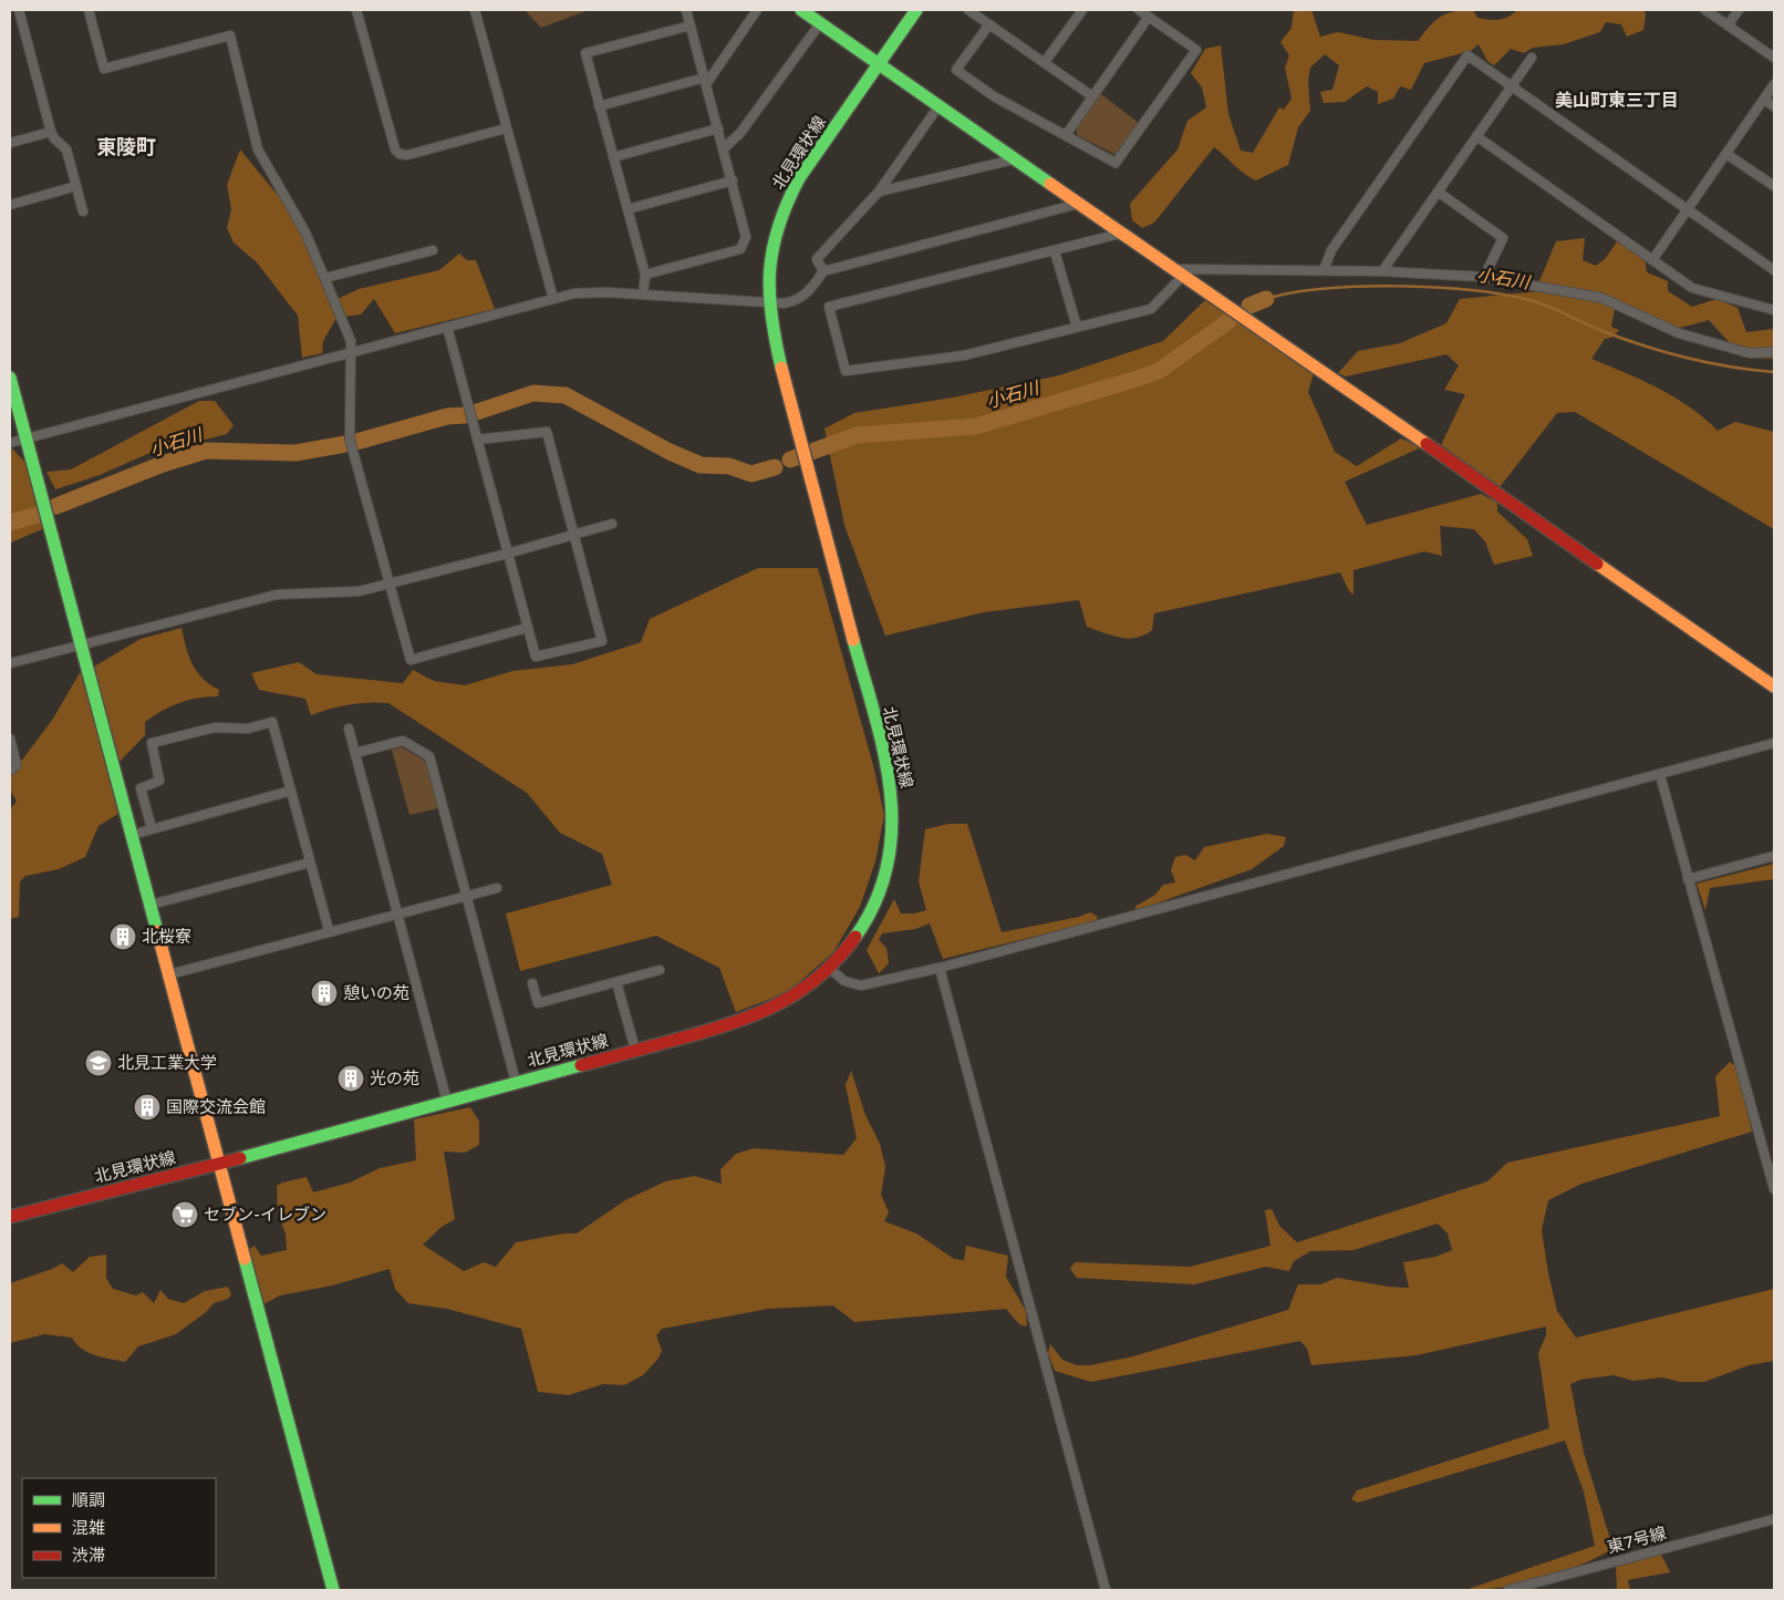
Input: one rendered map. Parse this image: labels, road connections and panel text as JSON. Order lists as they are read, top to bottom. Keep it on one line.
{"streets":{"street":["北見環状線","東7号線"]},"districts":["美山町東三丁目","東陵町"],"water":["小石川"],"places":{"building":["北桜寮","憩いの苑","光の苑","国際交流会館"],"school or university":["北見工業大学"],"supermarket":["セブン-イレブン"]},"legend":["順調","混雑","渋滞"]}
